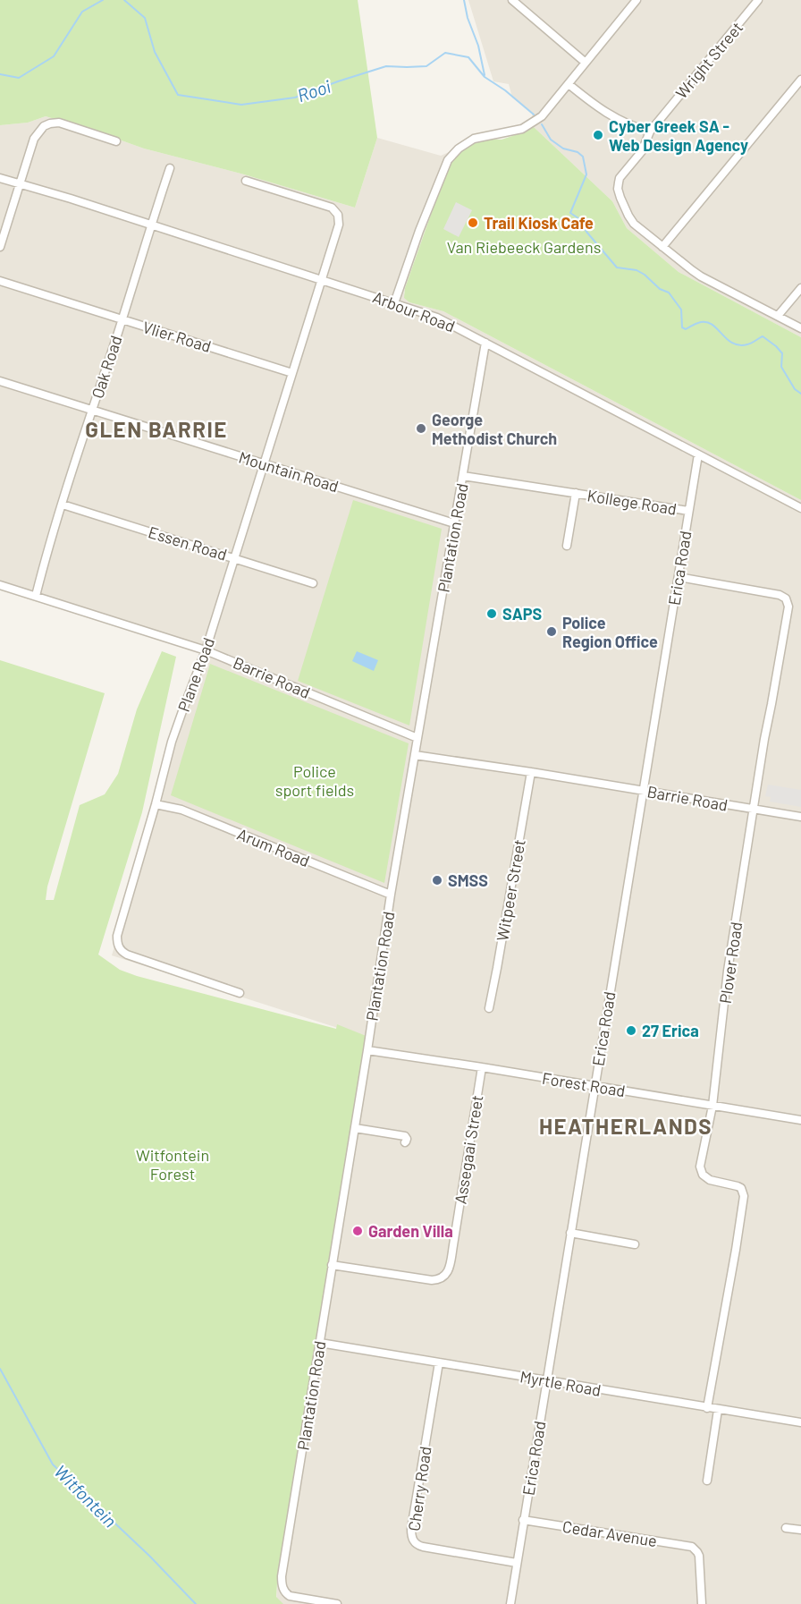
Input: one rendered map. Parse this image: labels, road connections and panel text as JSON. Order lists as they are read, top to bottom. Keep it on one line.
{"streets":{"street":["Wright Street","Arbour Road","Vlier Road","Oak Road","Mountain Road","Kollege Road","Plantation Road","Essen Road","Erica Road","Plane Road","Barrie Road","Arum Road","Witpeer Street","Plover Road","Forest Road","Assegaai Street","Myrtle Road","Cherry Road","Cedar Avenue"]},"crossings":[["Arbour Road","Oak Road"],["Arbour Road","Plantation Road"],["Arbour Road","Erica Road"],["Arbour Road","Plane Road"],["Vlier Road","Oak Road"],["Vlier Road","Plane Road"],["Oak Road","Mountain Road"],["Oak Road","Essen Road"],["Oak Road","Barrie Road"],["Mountain Road","Plantation Road"],["Mountain Road","Plane Road"],["Kollege Road","Plantation Road"],["Kollege Road","Erica Road"],["Plantation Road","Barrie Road"],["Plantation Road","Arum Road"],["Plantation Road","Forest Road"],["Plantation Road","Assegaai Street"],["Plantation Road","Myrtle Road"],["Essen Road","Plane Road"],["Erica Road","Barrie Road"],["Erica Road","Plover Road"],["Erica Road","Forest Road"],["Erica Road","Myrtle Road"],["Erica Road","Cherry Road"],["Erica Road","Cedar Avenue"],["Plane Road","Barrie Road"],["Plane Road","Arum Road"],["Barrie Road","Witpeer Street"],["Barrie Road","Plover Road"],["Plover Road","Forest Road"],["Plover Road","Myrtle Road"],["Forest Road","Assegaai Street"],["Myrtle Road","Cherry Road"]],"districts":["GLEN BARRIE","HEATHERLANDS"],"water":["Rooi","Witfontein"],"parks":["Van Riebeeck Gardens","Police sport fields","Witfontein Forest"],"places":["Cyber Greek SA - Web Design Agency","Trail Kiosk Cafe","George Methodist Church","SAPS","Police Region Office","SMSS","27 Erica","Garden Villa"]}
